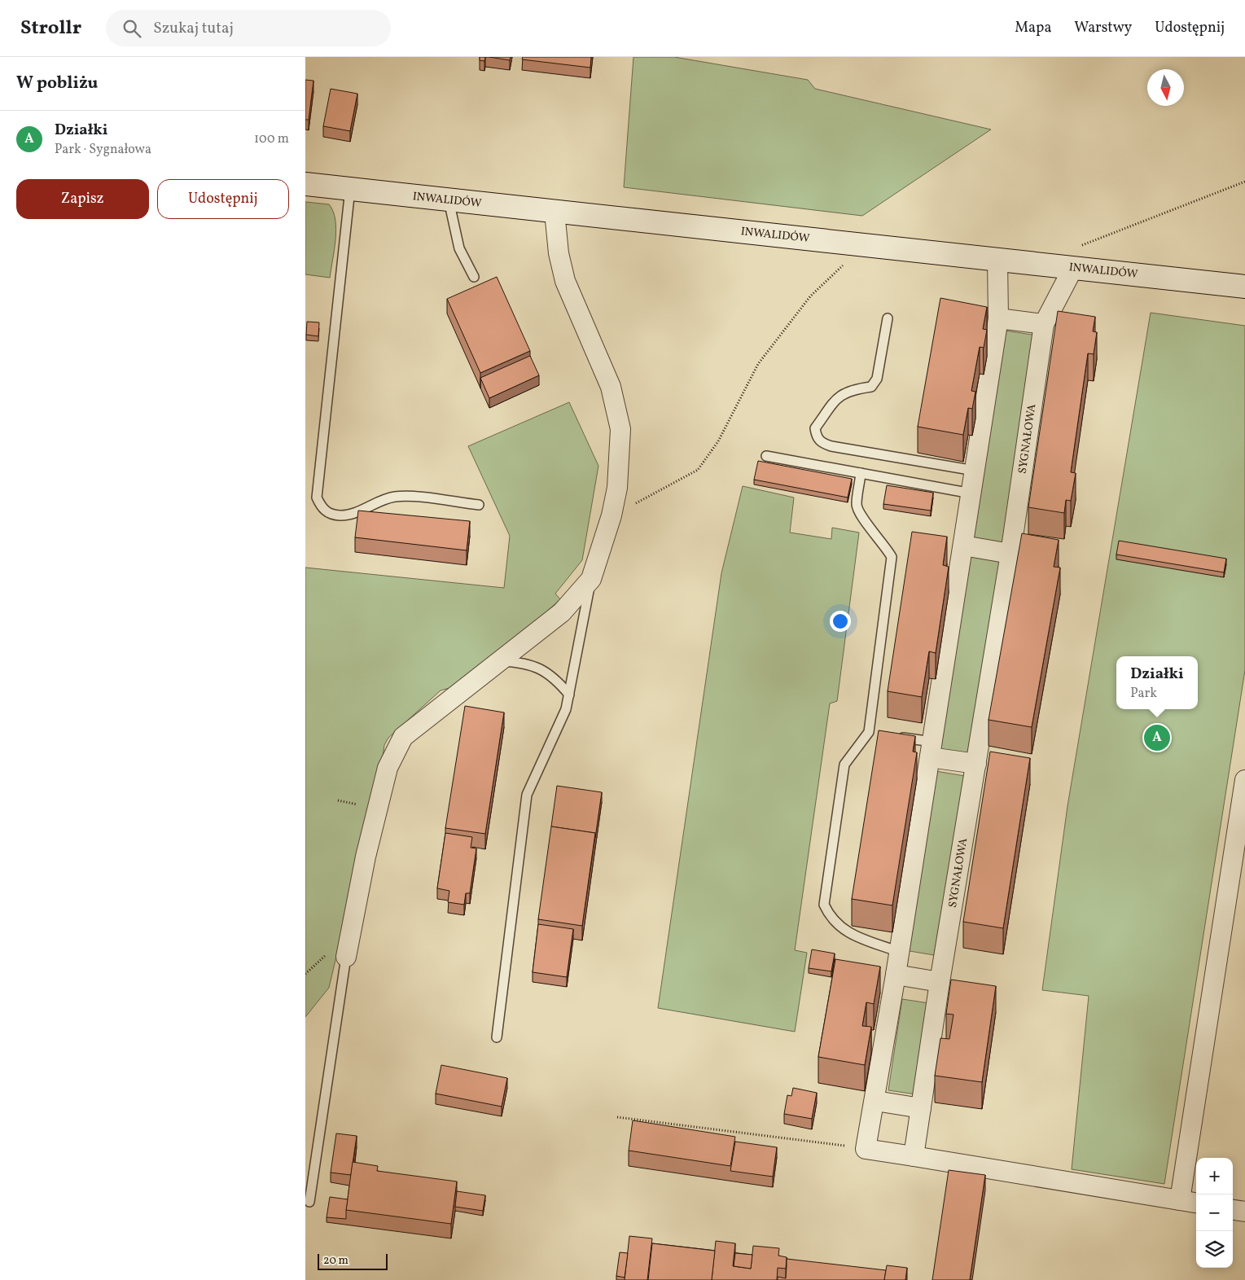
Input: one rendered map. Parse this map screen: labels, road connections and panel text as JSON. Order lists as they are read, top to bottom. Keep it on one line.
{"streets":{"street":["INWALIDÓW","SYGNAŁOWA"]},"crossings":[["INWALIDÓW","SYGNAŁOWA"]],"scale_bar":"20 m","north":"bottom","page":{"header":"Strollr","search":"Szukaj tutaj","nav":["Mapa","Warstwy","Udostępnij"],"heading":"W pobliżu","list":[{"mark":"A","name":"Działki","note":"Park · Sygnałowa","value":"100 m"}],"buttons":["Zapisz","Udostępnij"],"popup":["Działki","Park"],"pins":"A","map_buttons":["+","−"],"scale":"20 m"}}
